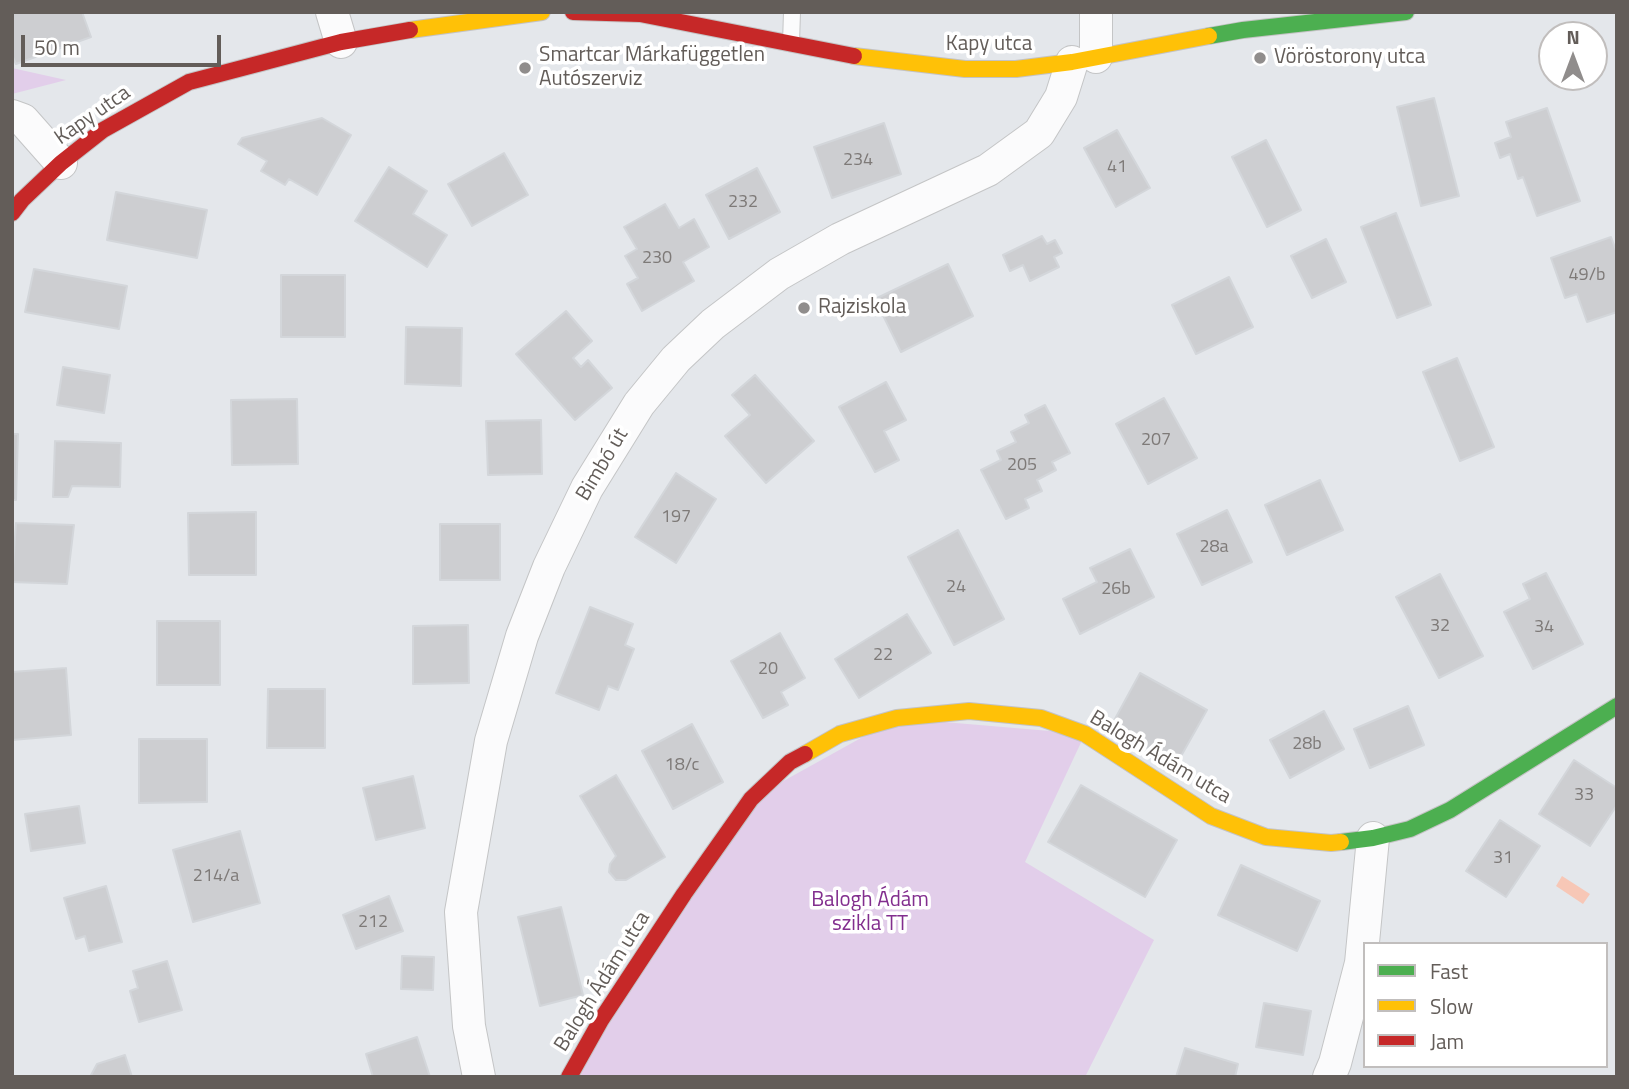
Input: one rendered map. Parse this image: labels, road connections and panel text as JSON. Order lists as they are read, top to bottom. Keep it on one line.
{"streets":{"street":["Kapy utca","Bimbó út","Balogh Ádám utca"]},"crossings":[["Kapy utca","Bimbó út"]],"parks":["Balogh Ádám szikla TT"],"places":["Vöröstorony utca","Smartcar Márkafüggetlen Autószerviz","Rajziskola"],"house_numbers":["234","41","232","230","49/b","207","205","197","28a","24","26b","32","34","22","20","28b","18/c","33","31","214/a","212"],"legend":["Fast","Slow","Jam"],"scale_bar":"50 m","north":"top"}
